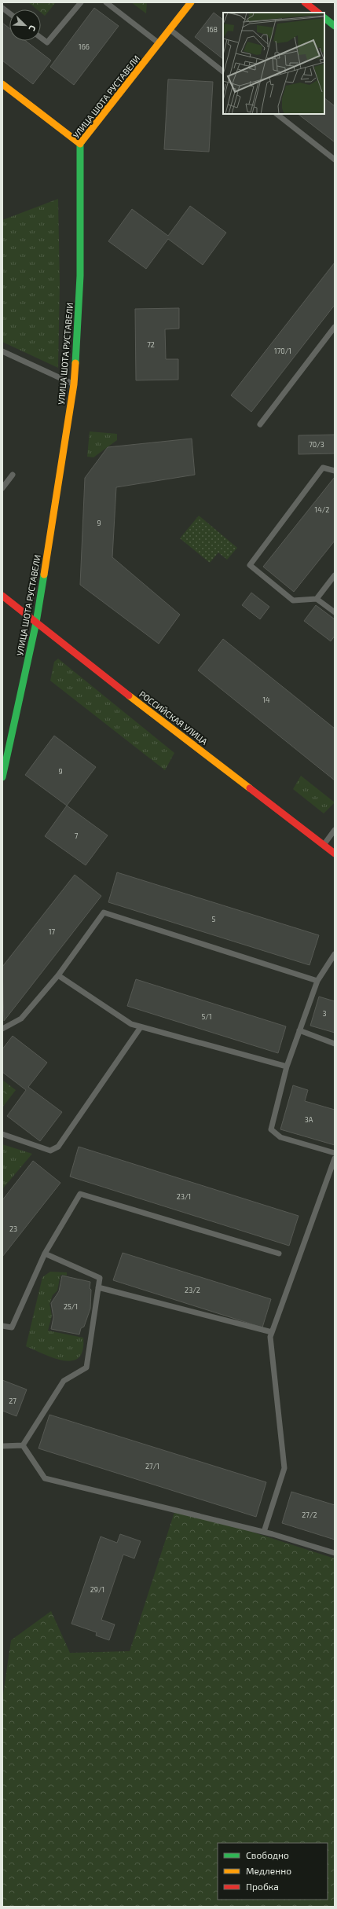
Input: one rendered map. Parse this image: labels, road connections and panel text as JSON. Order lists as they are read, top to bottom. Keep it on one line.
{"streets":{"street":["УЛИЦА ШОТА РУСТАВЕЛИ","РОССИЙСКАЯ УЛИЦА"]},"crossings":[["УЛИЦА ШОТА РУСТАВЕЛИ","РОССИЙСКАЯ УЛИЦА"]],"house_numbers":["168","166","72","170/1","70/3","14/2","9","14","9","7","5","17","3","5/1","3А","23/1","23","23/2","25/1","27","27/1","27/2","29/1"],"legend":["Свободно","Медленно","Пробка"],"north":"bottom right"}
